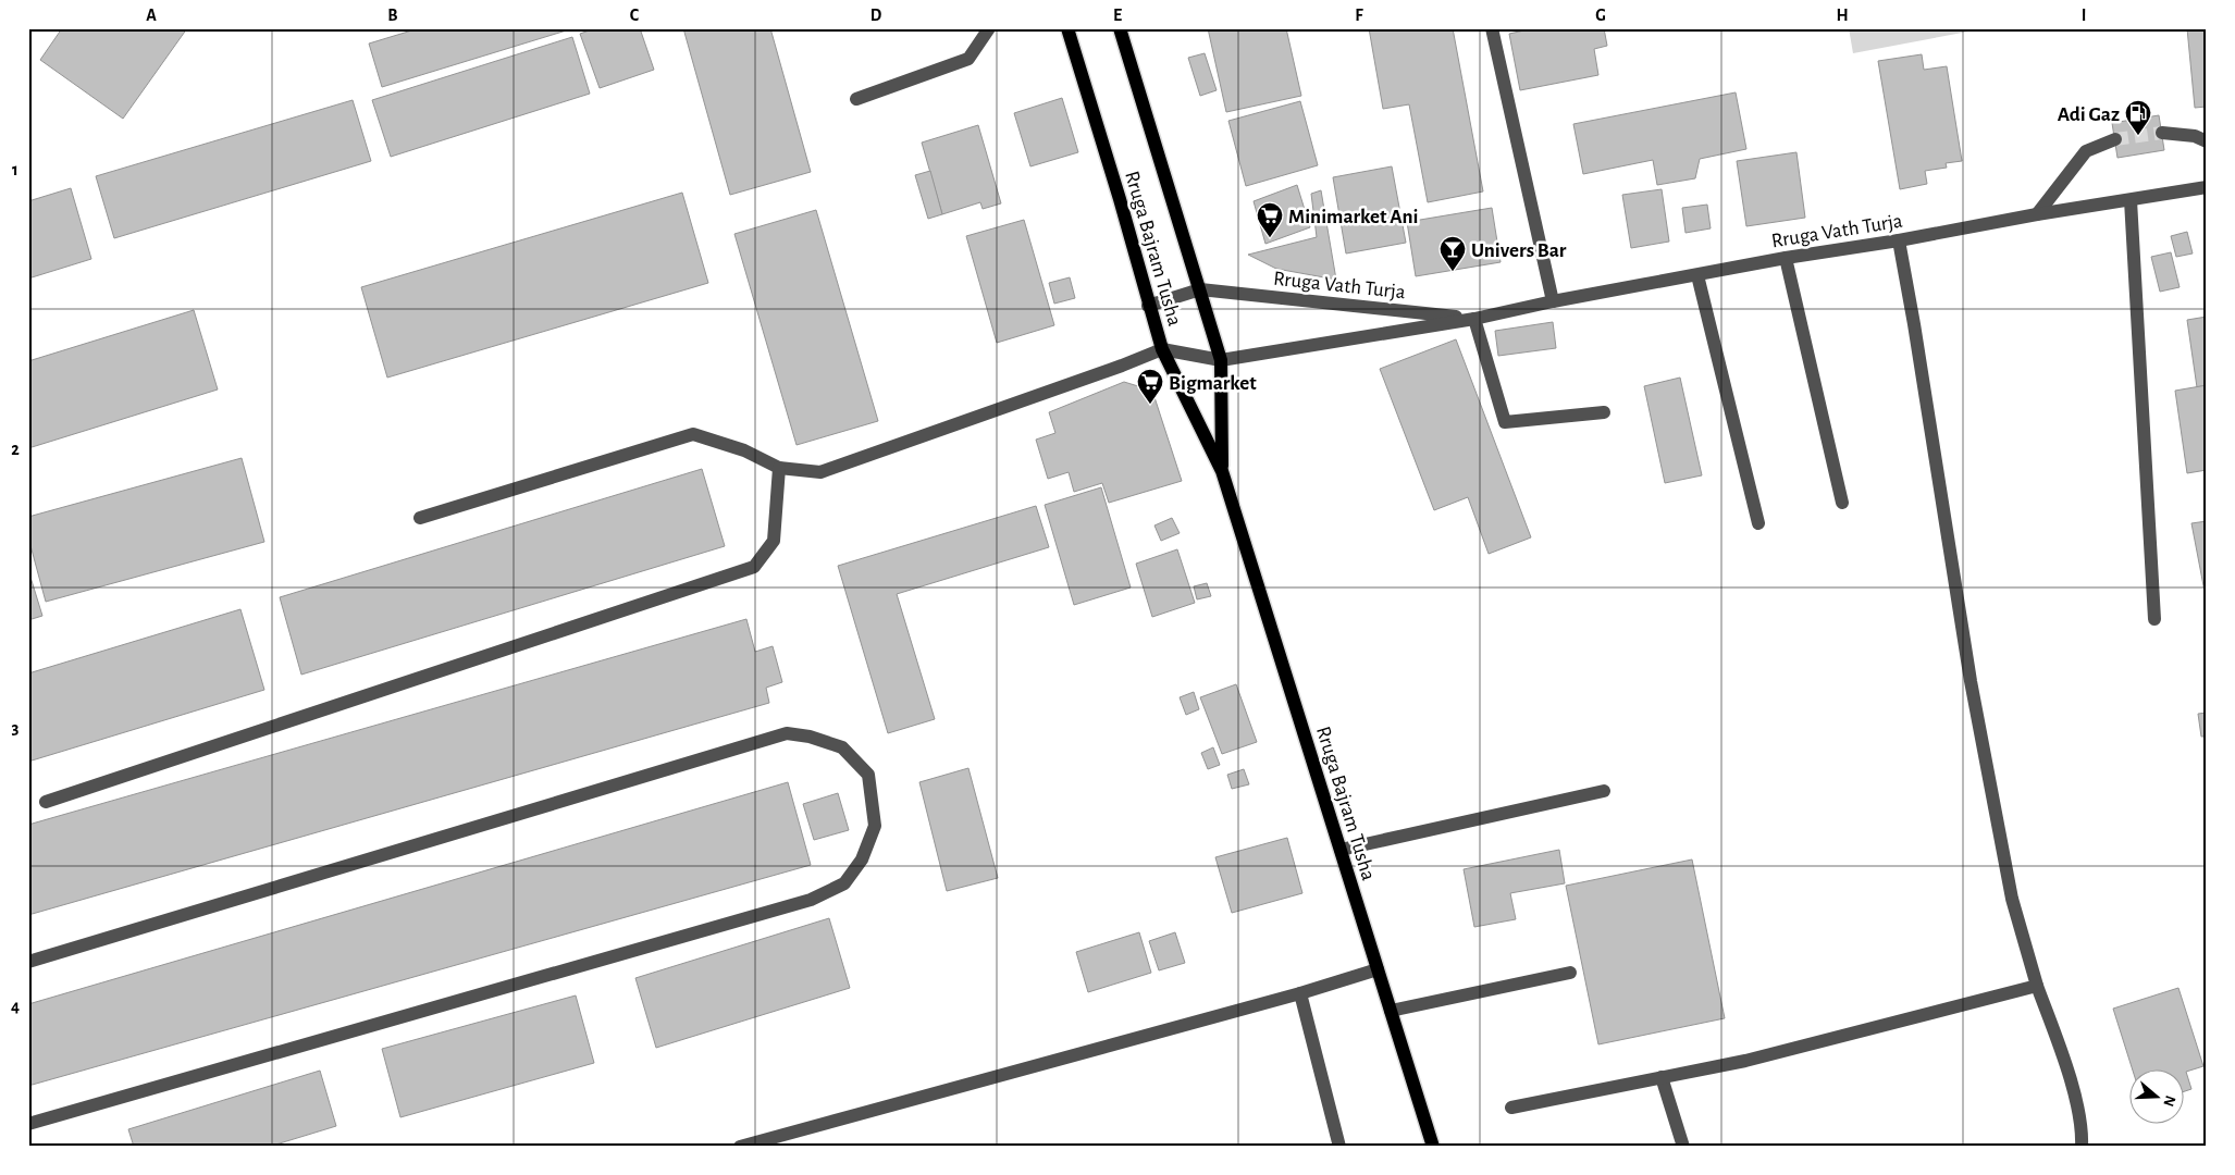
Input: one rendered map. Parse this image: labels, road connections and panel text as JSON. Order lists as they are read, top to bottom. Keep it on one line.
{"streets":{"main road":["Rruga Bajram Tusha"],"street":["Rruga Vath Turja"]},"crossings":[["Rruga Vath Turja","Rruga Bajram Tusha"]],"places":{"fuel station":["Adi Gaz"],"supermarket":["Minimarket Ani","Bigmarket"],"bar":["Univers Bar"]},"north":"right","grid":{"columns":["A","B","C","D","E","F","G","H","I"],"rows":["1","2","3","4"]}}
